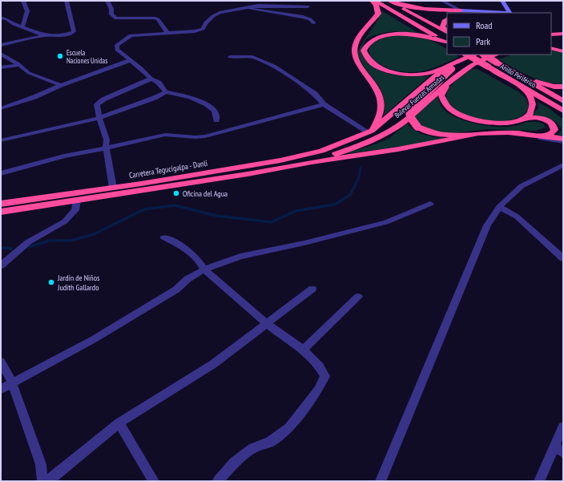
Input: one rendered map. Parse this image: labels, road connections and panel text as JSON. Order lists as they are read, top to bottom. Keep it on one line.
{"streets":{"highway":["Anillo Periférico","Bulevar Fuerzas Armadas","Carretera Tegucigalpa - Danli"]},"crossings":[["Anillo Periférico","Bulevar Fuerzas Armadas"],["Bulevar Fuerzas Armadas","Carretera Tegucigalpa - Danli"]],"places":["Escuela Naciones Unidas","Oficina del Agua","Jardín de Niños Judith Gallardo"],"legend":["Road","Park"]}
